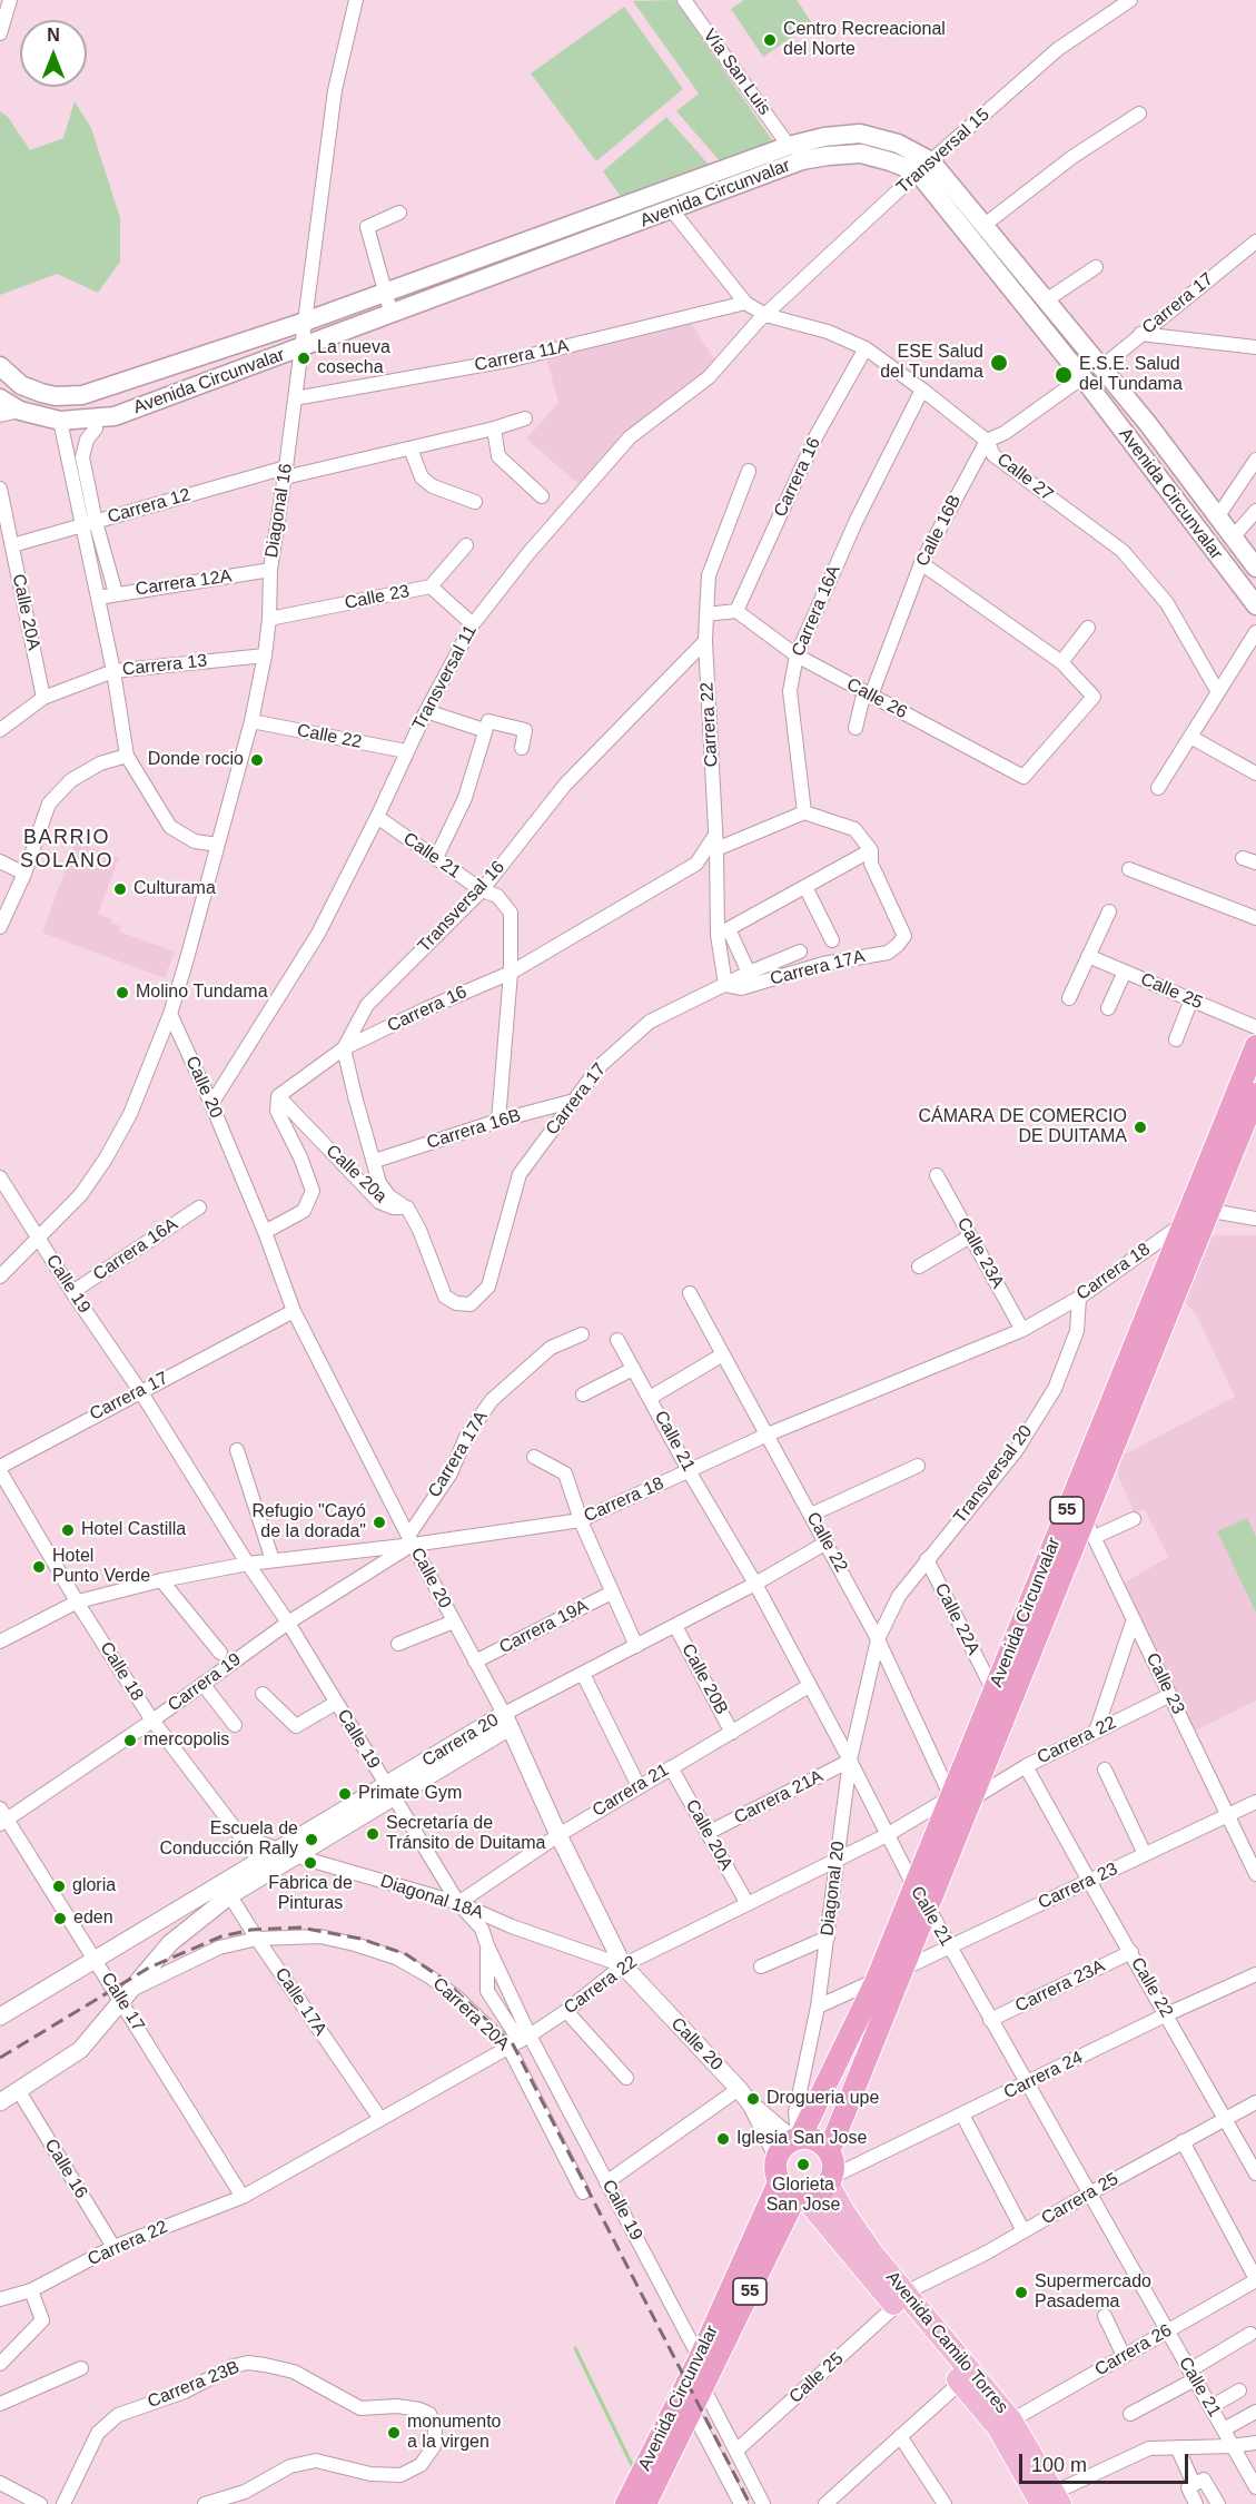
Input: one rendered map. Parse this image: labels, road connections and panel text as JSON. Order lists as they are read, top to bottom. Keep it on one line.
{"streets":{"highway":["Avenida Circunvalar","55"],"main road":["Avenida Camilo Torres"],"street":["Vía San Luis","Transversal 15","Carrera 17","Carrera 11A","Carrera 16","Calle 27","Carrera 12","Diagonal 16","Calle 16B","Carrera 12A","Calle 23","Carrera 16A","Calle 20A","Carrera 13","Transversal 11","Calle 26","Carrera 22","Calle 22","Calle 21","Transversal 16","Carrera 17A","Calle 25","Calle 20","Carrera 16B","Calle 20a","Calle 23A","Carrera 18","Calle 19","Transversal 20","Calle 22A","Carrera 19A","Calle 18","Calle 20B","Carrera 19","Carrera 20","Carrera 21","Carrera 21A","Carrera 23","Diagonal 20","Diagonal 18A","Carrera 23A","Calle 17","Calle 17A","Carrera 20A","Carrera 24","Calle 16","Carrera 25","Carrera 26","Carrera 23B"]},"crossings":[["Vía San Luis","Avenida Circunvalar"],["Transversal 15","Avenida Circunvalar"],["Transversal 15","Calle 27"],["Transversal 15","Transversal 11"],["Avenida Circunvalar","Carrera 17"],["Avenida Circunvalar","Calle 27"],["Avenida Circunvalar","Diagonal 16"],["Avenida Circunvalar","Calle 23"],["Avenida Circunvalar","Carrera 22"],["Avenida Circunvalar","Calle 22"],["Avenida Circunvalar","Calle 21"],["Avenida Circunvalar","Calle 20"],["Avenida Circunvalar","Carrera 18"],["Avenida Circunvalar","Calle 19"],["Avenida Circunvalar","55"],["Avenida Circunvalar","Calle 22A"],["Avenida Circunvalar","Carrera 23"],["Avenida Circunvalar","Diagonal 20"],["Avenida Circunvalar","Carrera 24"],["Avenida Circunvalar","Avenida Camilo Torres"],["Carrera 17","Carrera 22"],["Carrera 17","Carrera 17A"],["Carrera 17","Calle 20"],["Carrera 17","Carrera 16B"],["Carrera 17","Calle 20a"],["Carrera 17","Calle 19"],["Carrera 17","Calle 18"],["Carrera 11A","Calle 27"],["Carrera 11A","Diagonal 16"],["Carrera 16","Calle 27"],["Carrera 16","Calle 26"],["Carrera 16","Carrera 22"],["Carrera 16","Calle 21"],["Carrera 16","Transversal 16"],["Carrera 16","Calle 20a"],["Calle 27","Calle 16B"],["Calle 27","Carrera 16A"],["Calle 27","Transversal 11"],["Carrera 12","Diagonal 16"],["Carrera 12","Calle 20A"],["Diagonal 16","Carrera 12A"],["Diagonal 16","Calle 23"],["Diagonal 16","Carrera 13"],["Diagonal 16","Calle 22"],["Diagonal 16","Calle 20"],["Calle 16B","Calle 26"],["Calle 23","Transversal 11"],["Calle 23","Carrera 22"],["Calle 23","Carrera 23"],["Carrera 16A","Calle 26"],["Carrera 16A","Calle 19"],["Calle 20A","Carrera 13"],["Calle 20A","Carrera 22"],["Calle 20A","Carrera 21"],["Calle 20A","Carrera 21A"],["Transversal 11","Calle 22"],["Transversal 11","Calle 21"],["Transversal 11","Calle 20"],["Carrera 22","Calle 22"],["Carrera 22","Calle 21"],["Carrera 22","Transversal 16"],["Carrera 22","Carrera 17A"],["Carrera 22","Calle 20"],["Carrera 22","Calle 19"],["Carrera 22","Diagonal 20"],["Carrera 22","Diagonal 18A"],["Carrera 22","Calle 17"],["Carrera 22","Calle 17A"],["Carrera 22","Carrera 20A"],["Carrera 22","Calle 16"],["Calle 22","Carrera 18"],["Calle 22","Transversal 20"],["Calle 22","Carrera 20"],["Calle 22","Carrera 23"],["Calle 22","Diagonal 20"],["Calle 22","Carrera 23A"],["Calle 22","Carrera 24"],["Calle 22","Carrera 25"],["Calle 21","Transversal 16"],["Calle 21","Carrera 16B"],["Calle 21","Carrera 18"],["Calle 21","Carrera 20"],["Calle 21","Carrera 21"],["Calle 21","Carrera 21A"],["Calle 21","Carrera 23"],["Calle 21","Diagonal 20"],["Calle 21","Carrera 23A"],["Calle 21","Carrera 24"],["Calle 21","Carrera 25"],["Calle 21","Carrera 26"],["Carrera 17A","Calle 20"],["Carrera 17A","Carrera 18"],["Carrera 17A","Carrera 19"],["Calle 25","Carrera 25"],["Calle 25","Avenida Camilo Torres"],["Calle 20","Carrera 18"],["Calle 20","55"],["Calle 20","Carrera 19A"],["Calle 20","Carrera 19"],["Calle 20","Carrera 20"],["Calle 20","Carrera 21"],["Calle 20","Diagonal 20"],["Calle 20","Diagonal 18A"],["Calle 20","Carrera 24"],["Calle 20","Avenida Camilo Torres"],["Calle 23A","Carrera 18"],["Carrera 18","Calle 19"],["Carrera 18","Transversal 20"],["Carrera 18","Calle 18"],["Carrera 18","Carrera 19"],["Calle 19","Carrera 19"],["Calle 19","Carrera 20"],["Calle 19","Carrera 21"],["Calle 19","Diagonal 18A"],["Calle 19","Carrera 20A"],["Transversal 20","Calle 22A"],["Transversal 20","Diagonal 20"],["55","Diagonal 20"],["55","Carrera 24"],["55","Avenida Camilo Torres"],["Calle 18","Carrera 19"],["Calle 18","Carrera 20"],["Calle 18","Diagonal 18A"],["Calle 20B","Carrera 20"],["Calle 20B","Carrera 21"],["Carrera 19","Calle 17"],["Carrera 20","Diagonal 18A"],["Carrera 20","Calle 17"],["Carrera 20","Calle 17A"],["Carrera 20","Carrera 20A"],["Carrera 21","Diagonal 18A"],["Carrera 21A","Diagonal 20"],["Diagonal 20","Carrera 24"],["Diagonal 20","Avenida Camilo Torres"],["Diagonal 18A","Carrera 20A"],["Calle 17","Carrera 20A"],["Calle 17A","Carrera 20A"],["Carrera 20A","Calle 16"],["Carrera 24","Avenida Camilo Torres"],["Carrera 25","Avenida Camilo Torres"],["Avenida Camilo Torres","Carrera 26"]],"districts":["BARRIO SOLANO"],"places":["Centro Recreacional del Norte","La nueva cosecha","ESE Salud del Tundama","E.S.E. Salud del Tundama","Donde rocio","Culturama","Molino Tundama","CÁMARA DE COMERCIO DE DUITAMA","Refugio \"Cayó de la dorada\"","Hotel Castilla","Hotel Punto Verde","mercopolis","Primate Gym","Secretaría de Tránsito de Duitama","Escuela de Conducción Rally","Fabrica de Pinturas","gloria","eden","Drogueria upe","Iglesia San Jose","Glorieta San Jose","Supermercado Pasadema","monumento a la virgen"],"scale_bar":"100 m","north":"top"}
